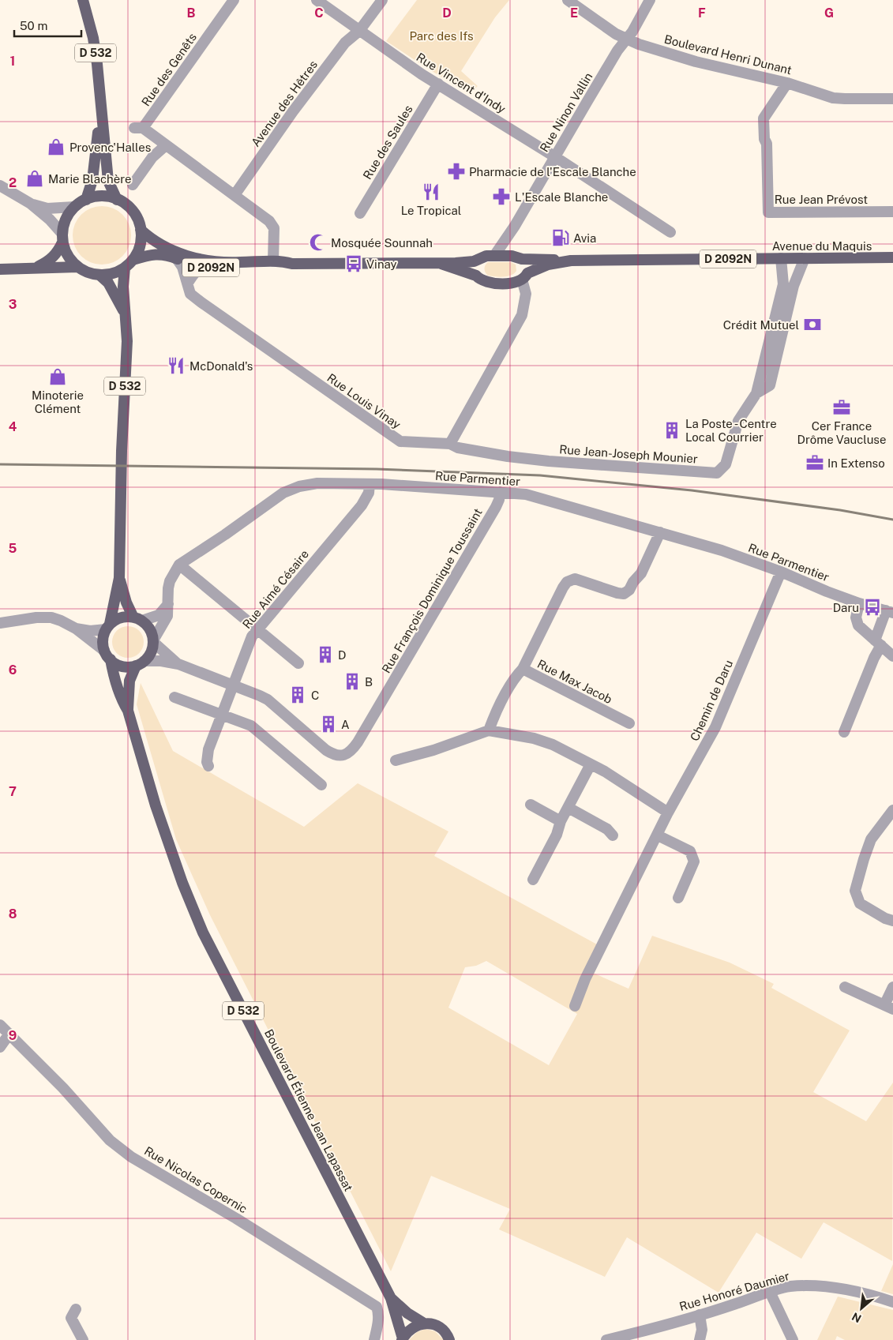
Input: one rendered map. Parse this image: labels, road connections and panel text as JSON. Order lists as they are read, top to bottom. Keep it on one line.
{"streets":{"main road":["D 532","Avenue du Maquis","D 2092N","Boulevard Étienne Jean Lapassat"],"street":["Boulevard Henri Dunant","Rue des Genêts","Rue Vincent d'Indy","Avenue des Hêtres","Rue Ninon Vallin","Rue des Saules","Rue Jean Prévost","Rue Louis Vinay","Rue Jean-Joseph Mounier","Rue Parmentier","Rue Aimé Césaire","Rue François Dominique Toussaint","Rue Max Jacob","Chemin de Daru","Rue Nicolas Copernic","Rue Honoré Daumier"]},"crossings":[["D 532","Avenue du Maquis"],["D 532","Rue Parmentier"],["D 532","Boulevard Étienne Jean Lapassat"],["Boulevard Henri Dunant","Rue Ninon Vallin"],["Boulevard Henri Dunant","Rue Jean Prévost"],["Rue Vincent d'Indy","Avenue des Hêtres"],["Rue Vincent d'Indy","Rue Ninon Vallin"],["Rue Vincent d'Indy","Rue des Saules"],["Rue Ninon Vallin","Avenue du Maquis"],["Avenue du Maquis","Rue Louis Vinay"],["Avenue du Maquis","Rue Jean-Joseph Mounier"],["Rue Louis Vinay","Rue Jean-Joseph Mounier"],["Rue Parmentier","Rue Aimé Césaire"],["Rue Parmentier","Rue François Dominique Toussaint"],["Rue Parmentier","Rue Max Jacob"],["Rue Parmentier","Chemin de Daru"],["Rue Parmentier","Boulevard Étienne Jean Lapassat"],["Rue Aimé Césaire","Rue François Dominique Toussaint"]],"parks":["Parc des Ifs"],"places":{"shop":["Provenc'Halles","Marie Blachère","Minoterie Clément"],"pharmacy":["Pharmacie de l'Escale Blanche","L'Escale Blanche"],"restaurant":["Le Tropical","McDonald's"],"fuel station":["Avia"],"mosque":["Mosquée Sounnah"],"bus stop":["Vinay","Daru"],"bank":["Crédit Mutuel"],"office":["Cer France Drôme Vaucluse","In Extenso"],"building":["La Poste - Centre Local Courrier","D","B","C","A"]},"scale_bar":"50 m","north":"bottom left","grid":{"columns":["B","C","D","E","F","G"],"rows":["1","2","3","4","5","6","7","8","9"]}}
